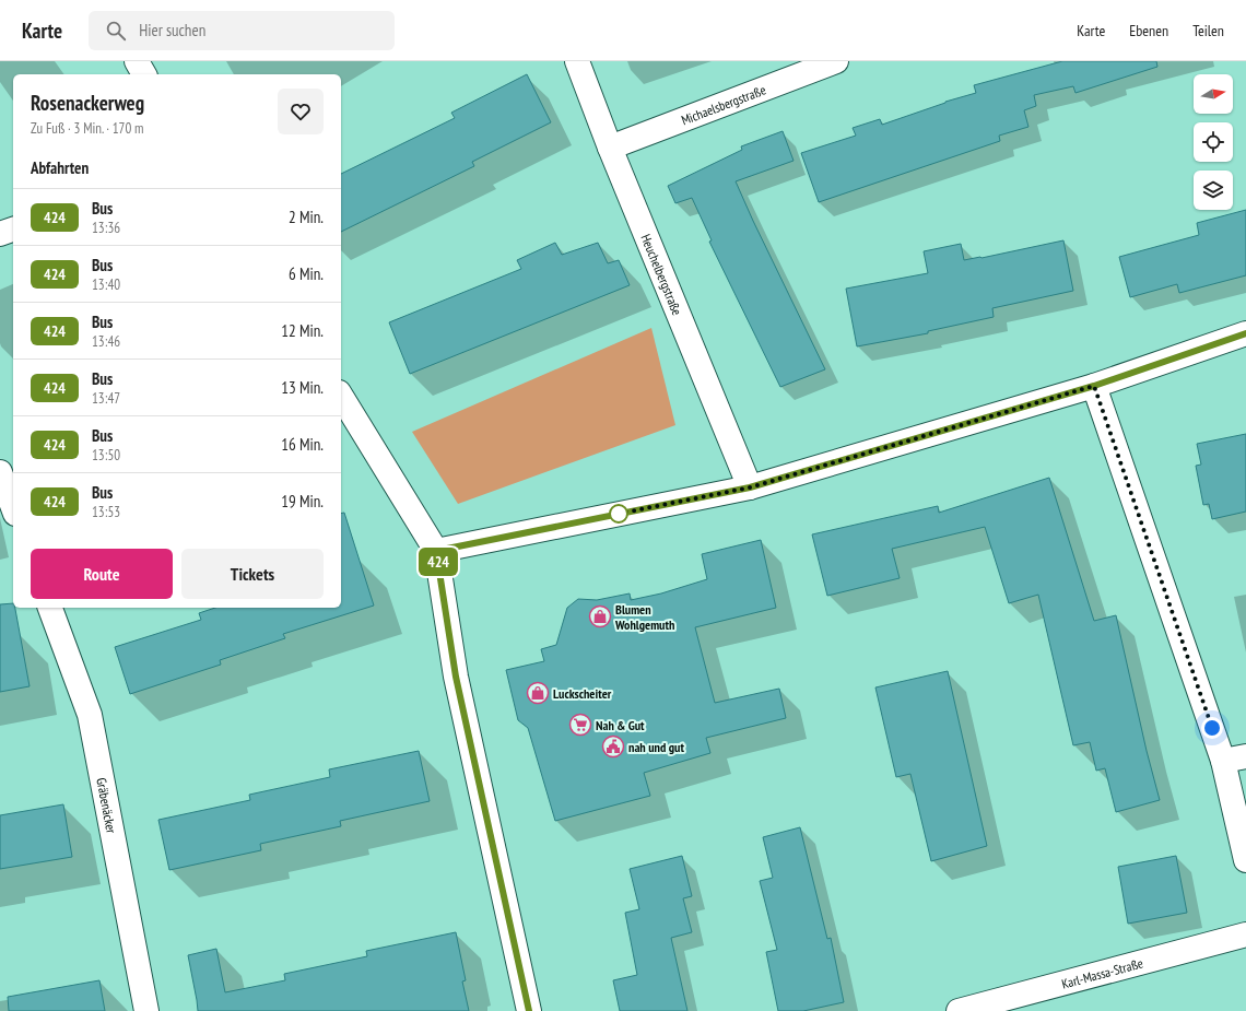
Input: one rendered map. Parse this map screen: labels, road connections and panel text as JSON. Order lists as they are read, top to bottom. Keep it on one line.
{"streets":{"street":["Michaelsbergstraße","Heuchelbergstraße","Gräbenäcker","Karl-Massa-Straße"]},"crossings":[["Michaelsbergstraße","Heuchelbergstraße"]],"places":{"shop":["Blumen Wohlgemuth","Luckscheiter"],"supermarket":["Nah & Gut"],"public building":["nah und gut"]},"lines":["bus line 424"],"north":"right","page":{"header":"Karte","search":"Hier suchen","nav":["Karte","Ebenen","Teilen"],"on_map":"424","heading":[["Rosenackerweg","Zu Fuß · 3 Min. · 170 m"],"Abfahrten"],"list":[{"mark":"424","name":"Bus","note":"13:36","value":"2 Min."},{"mark":"424","name":"Bus","note":"13:40","value":"6 Min."},{"mark":"424","name":"Bus","note":"13:46","value":"12 Min."},{"mark":"424","name":"Bus","note":"13:47","value":"13 Min."},{"mark":"424","name":"Bus","note":"13:50","value":"16 Min."},{"mark":"424","name":"Bus","note":"13:53","value":"19 Min."}],"buttons":["Route","Tickets"]}}
